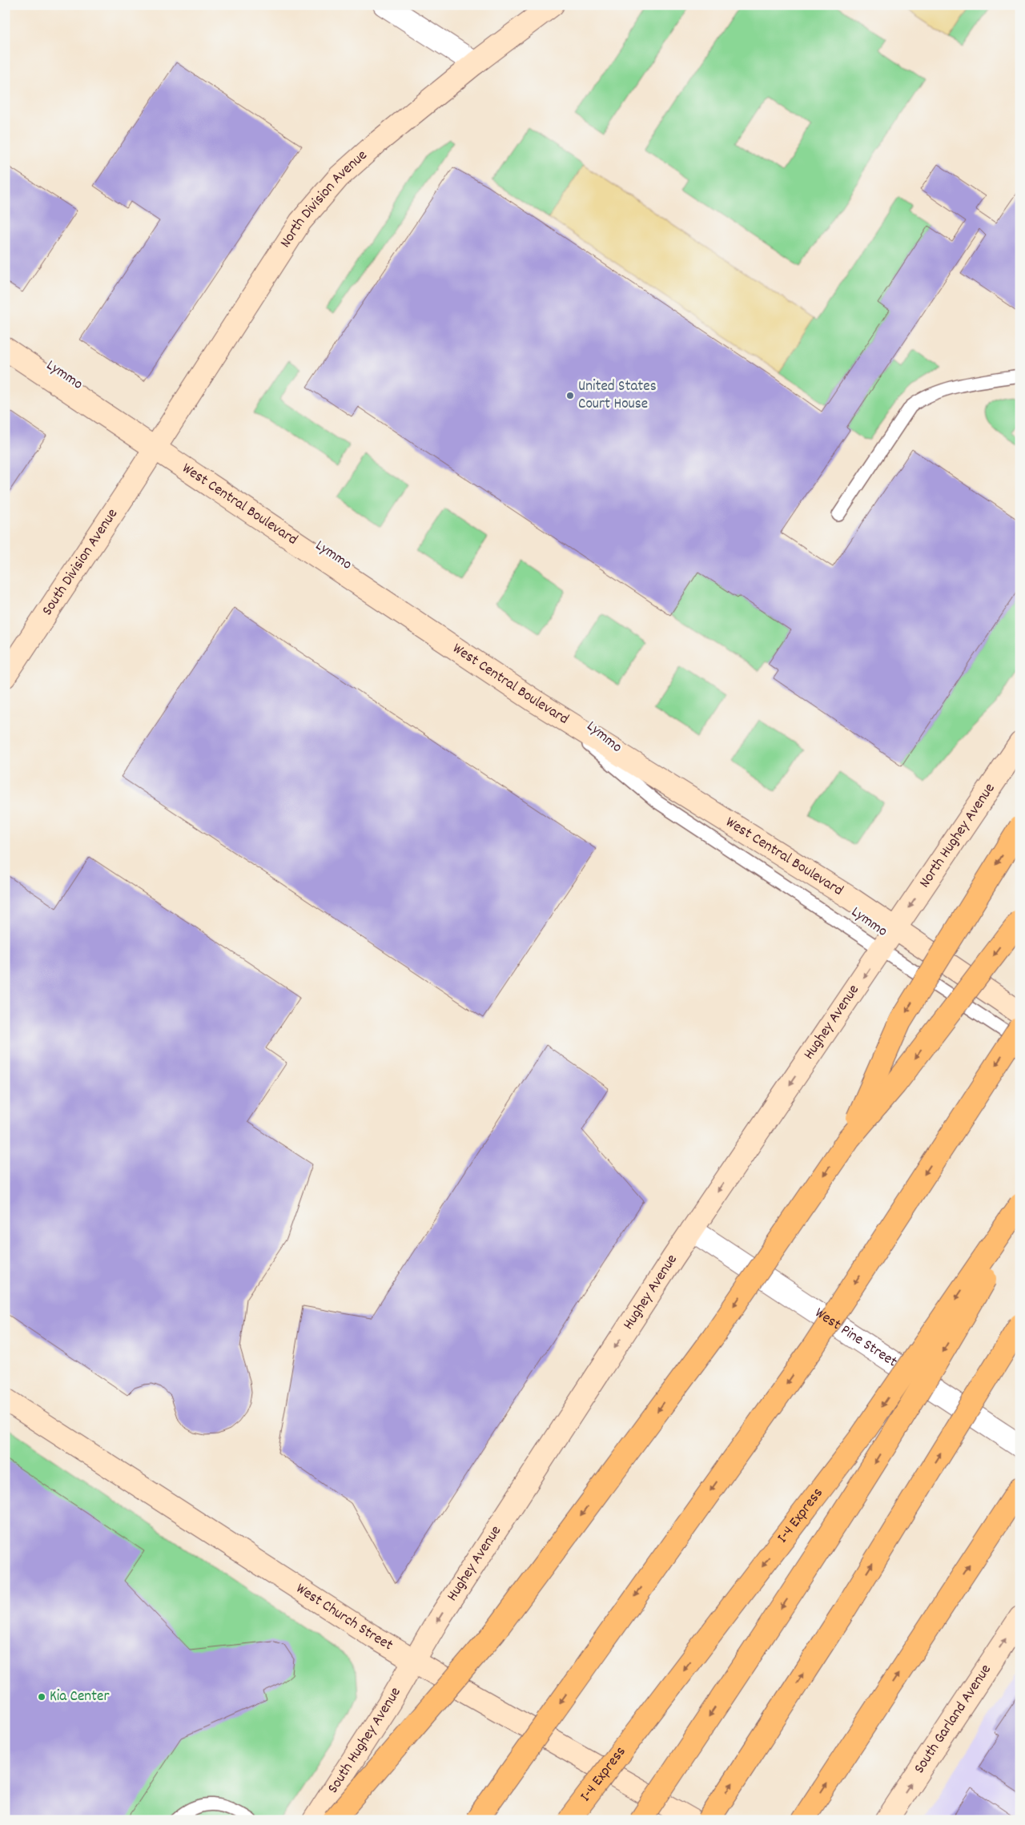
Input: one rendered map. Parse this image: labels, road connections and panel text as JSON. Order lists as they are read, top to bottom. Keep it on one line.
{"streets":{"highway":["I-4 Express"],"street":["North Division Avenue","West Central Boulevard","South Division Avenue","North Hughey Avenue","Hughey Avenue","West Pine Street","West Church Street","South Garland Avenue","South Hughey Avenue"],"lane":["Lymmo"]},"crossings":[["North Division Avenue","Lymmo"],["North Division Avenue","West Central Boulevard"],["North Division Avenue","South Division Avenue"],["Lymmo","West Central Boulevard"],["Lymmo","South Division Avenue"],["Lymmo","Hughey Avenue"],["West Central Boulevard","South Division Avenue"],["West Central Boulevard","North Hughey Avenue"],["West Central Boulevard","Hughey Avenue"],["North Hughey Avenue","Hughey Avenue"],["Hughey Avenue","West Pine Street"],["Hughey Avenue","West Church Street"],["Hughey Avenue","South Hughey Avenue"],["West Church Street","South Hughey Avenue"]],"one_way":["North Hughey Avenue","Hughey Avenue","South Garland Avenue"],"places":["United States Court House","Kia Center"]}
